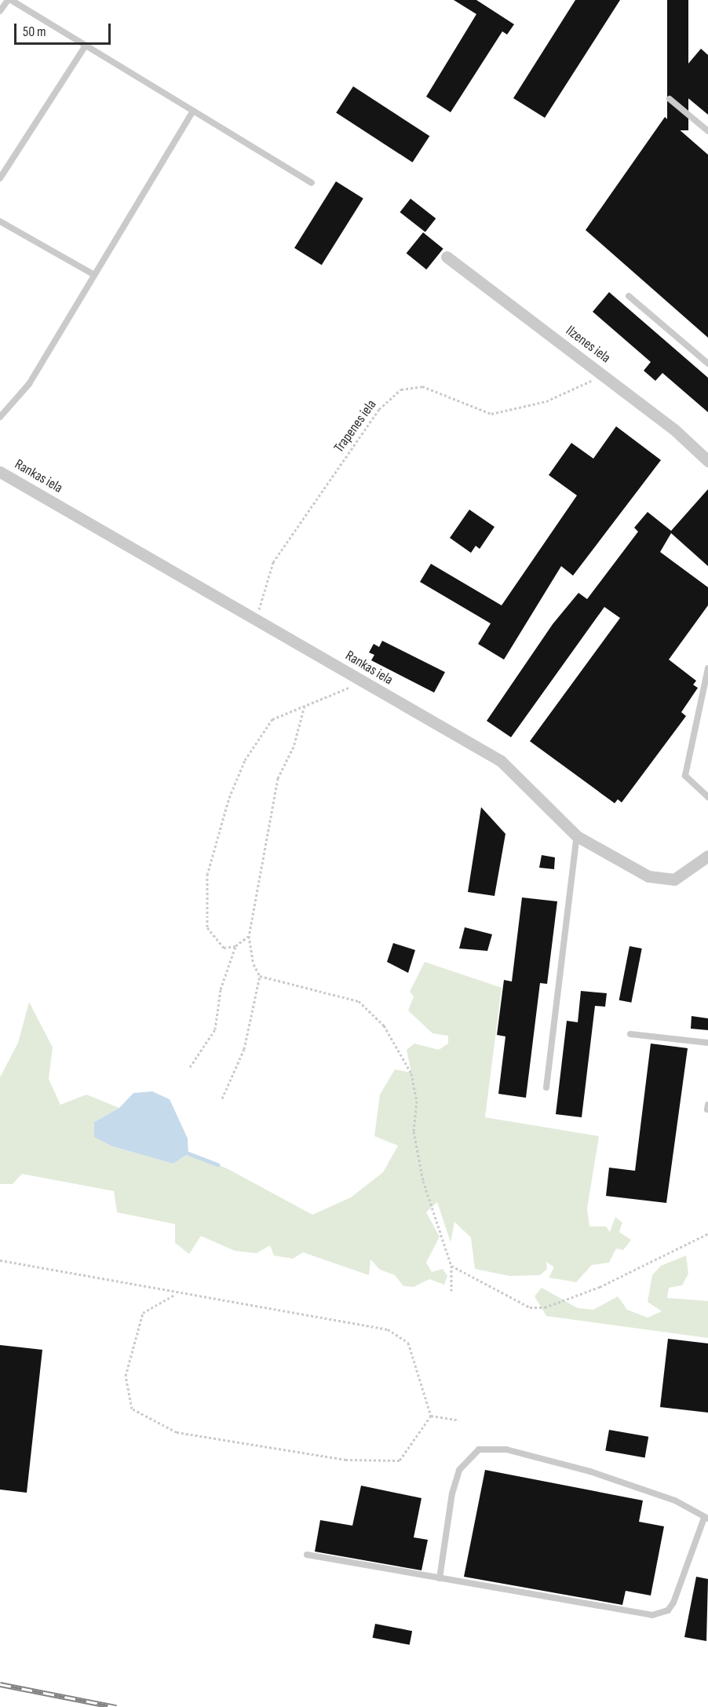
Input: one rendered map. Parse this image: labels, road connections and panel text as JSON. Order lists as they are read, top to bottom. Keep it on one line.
{"streets":{"street":["Ilzenes iela","Rankas iela"],"path":["Trapenes iela"]},"crossings":[["Ilzenes iela","Trapenes iela"],["Trapenes iela","Rankas iela"]],"scale_bar":"50 m"}
